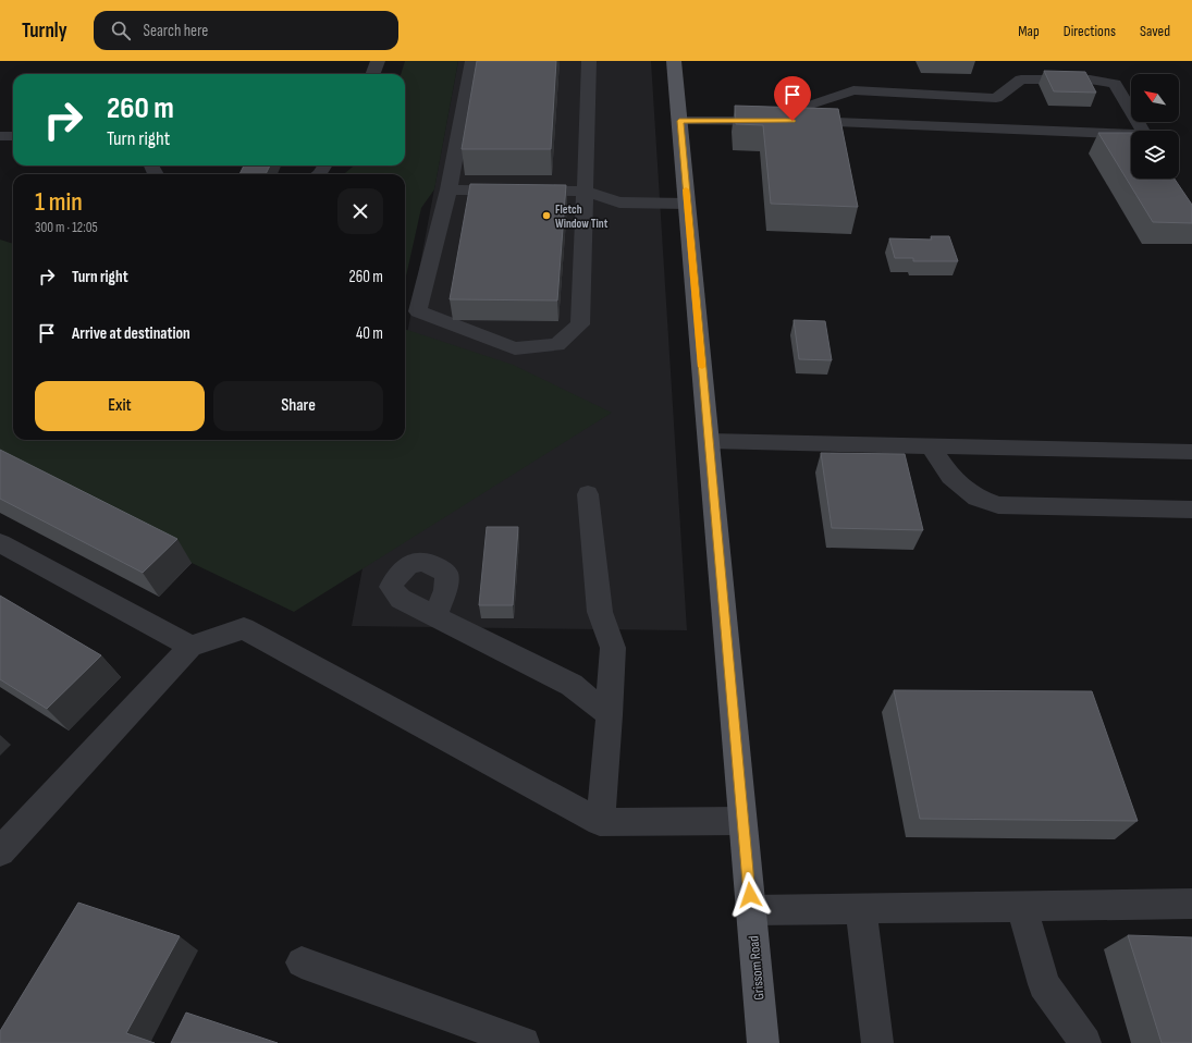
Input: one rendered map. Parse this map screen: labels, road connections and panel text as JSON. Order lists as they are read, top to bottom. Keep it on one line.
{"streets":{"main road":["Grissom Road"]},"places":["Fletch Window Tint"],"north":"top left","page":{"header":"Turnly","search":"Search here","nav":["Map","Directions","Saved"],"turn":["260 m","Turn right"],"heading":["1 min","300 m · 12:05"],"list":[{"name":"Turn right","value":"260 m"},{"name":"Arrive at destination","value":"40 m"}],"buttons":["Exit","Share"]}}
